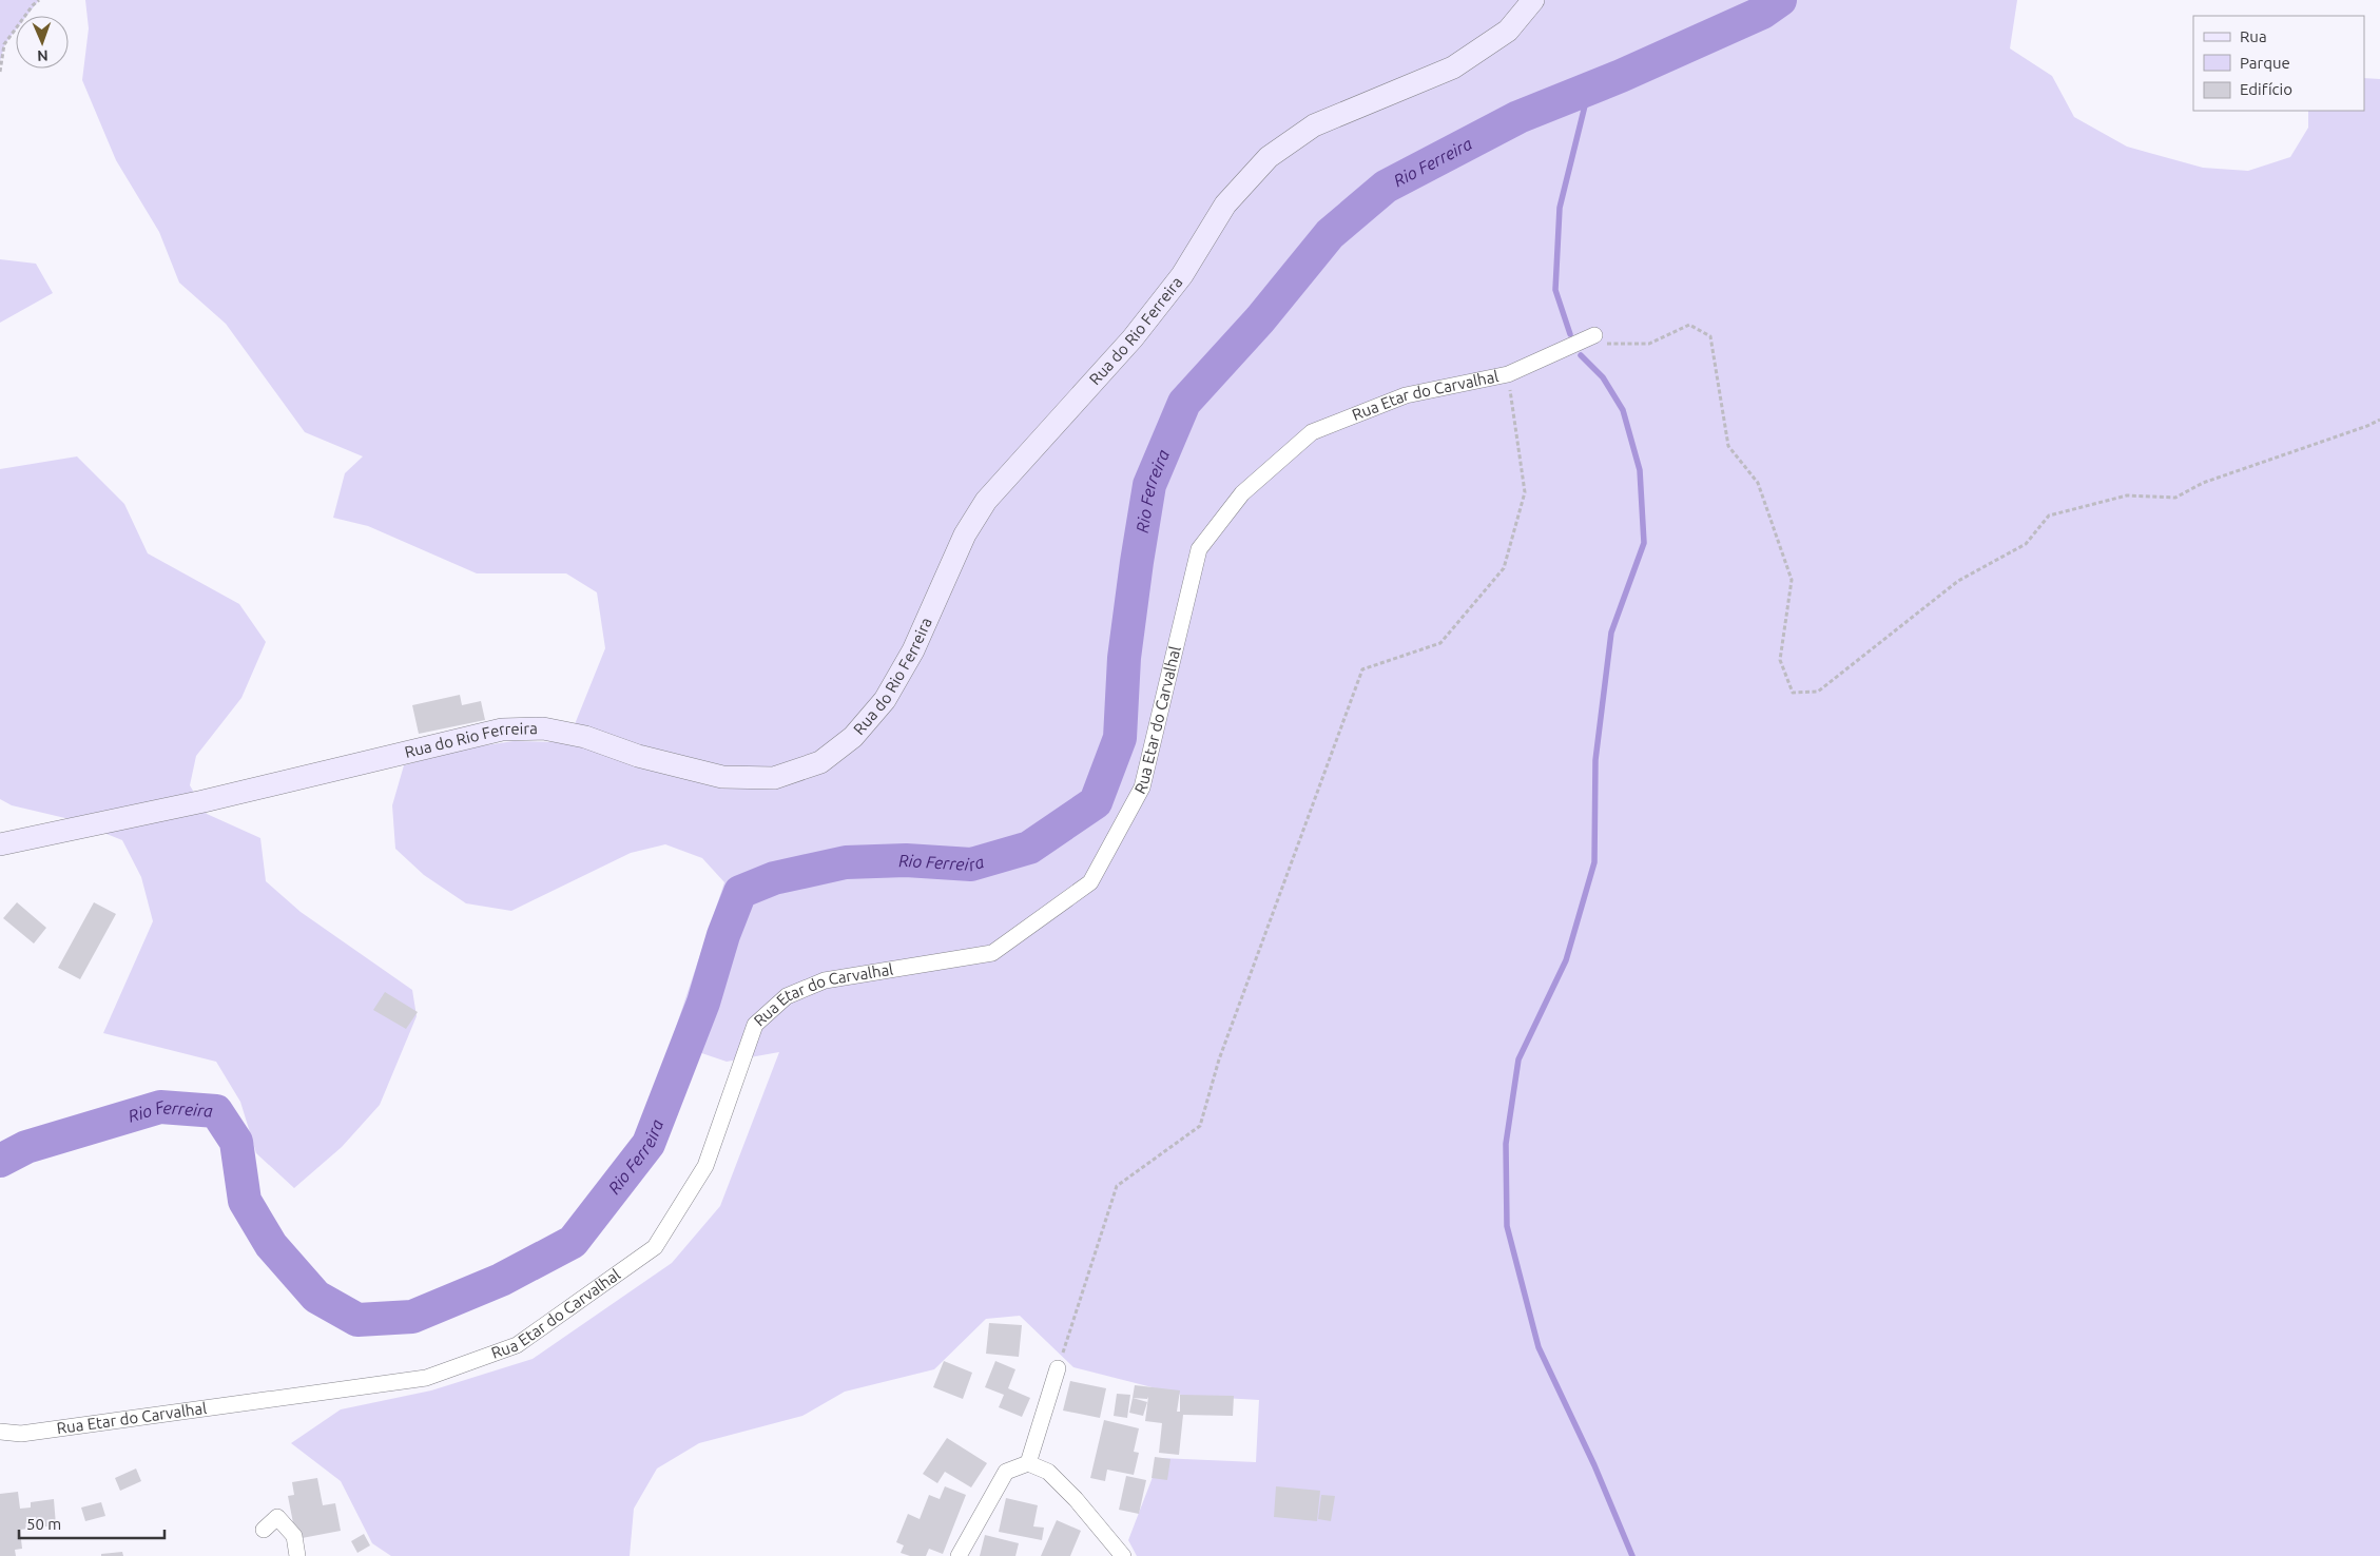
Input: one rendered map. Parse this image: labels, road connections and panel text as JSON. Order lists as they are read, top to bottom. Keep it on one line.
{"streets":{"street":["Rua do Rio Ferreira","Rua Etar do Carvalhal"]},"water":["Rio Ferreira"],"legend":["Rua","Parque","Edifício"],"scale_bar":"50 m","north":"bottom"}
